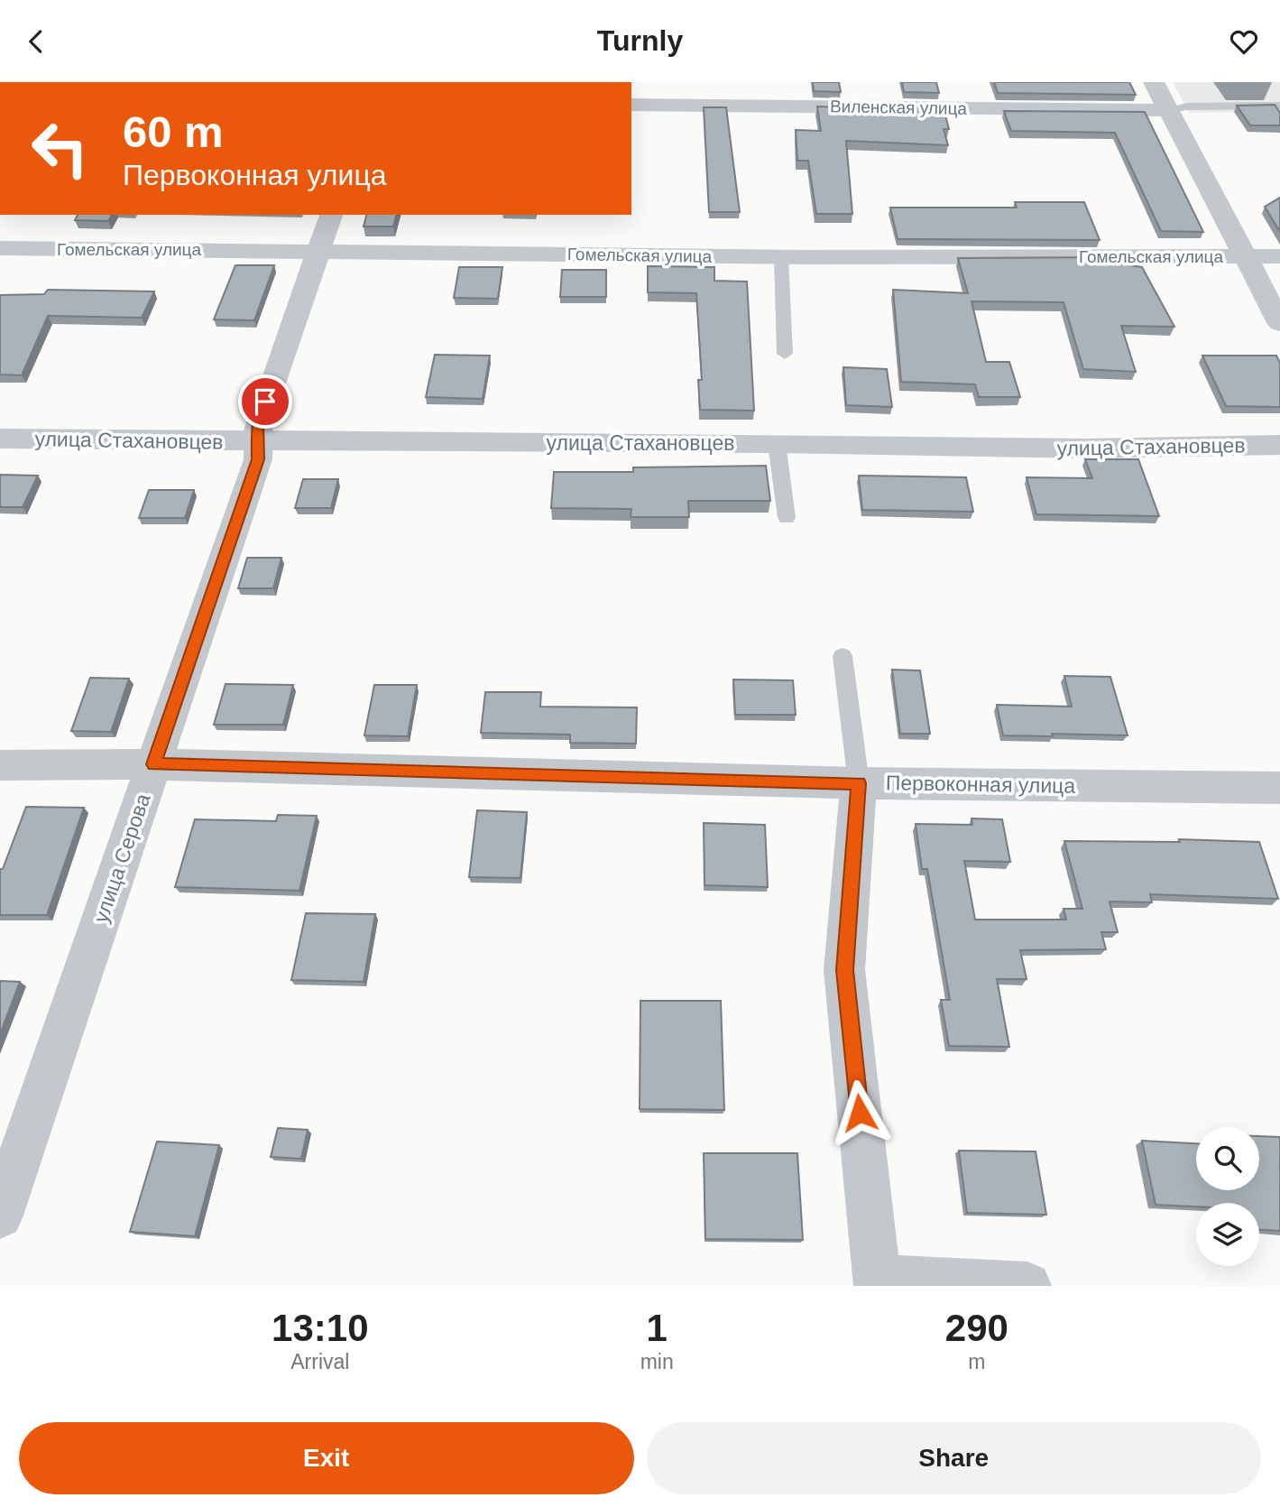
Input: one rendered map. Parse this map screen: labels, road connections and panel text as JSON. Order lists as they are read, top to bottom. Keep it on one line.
{"streets":{"street":["Виленская улица","Гомельская улица","улица Стахановцев","Первоконная улица","улица Серова"]},"crossings":[["Гомельская улица","улица Серова"],["улица Стахановцев","улица Серова"],["Первоконная улица","улица Серова"]],"page":{"header":"Turnly","turn":["60 m","Первоконная улица"],"eta":["13:10","Arrival","1","min","290","m"],"buttons":["Exit","Share"]}}
